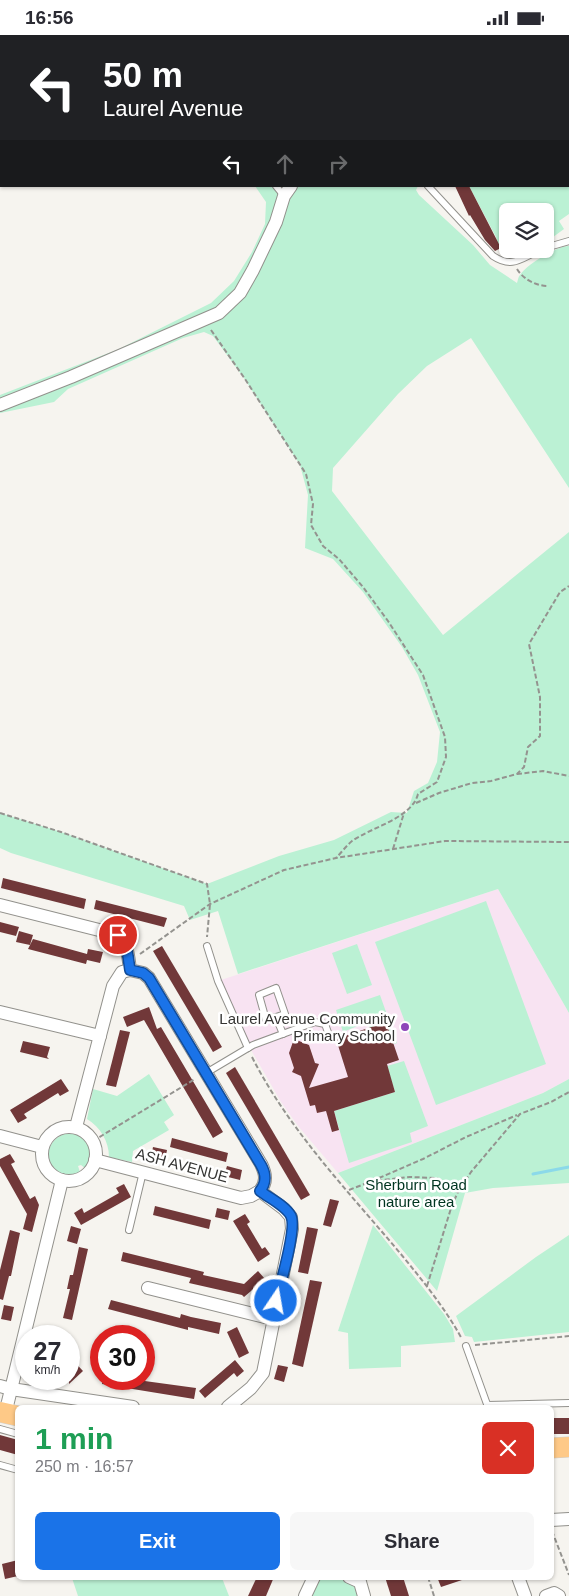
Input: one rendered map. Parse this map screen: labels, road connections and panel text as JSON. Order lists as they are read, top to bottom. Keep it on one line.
{"streets":{"street":["ASH AVENUE"]},"parks":["Sherburn Road nature area"],"places":["Laurel Avenue Community Primary School"],"page":{"status":"16:56","turn":["50 m","Laurel Avenue"],"speed":"27 km/h","limit":"30","heading":["1 min","250 m · 16:57"],"buttons":["Exit","Share"]}}
